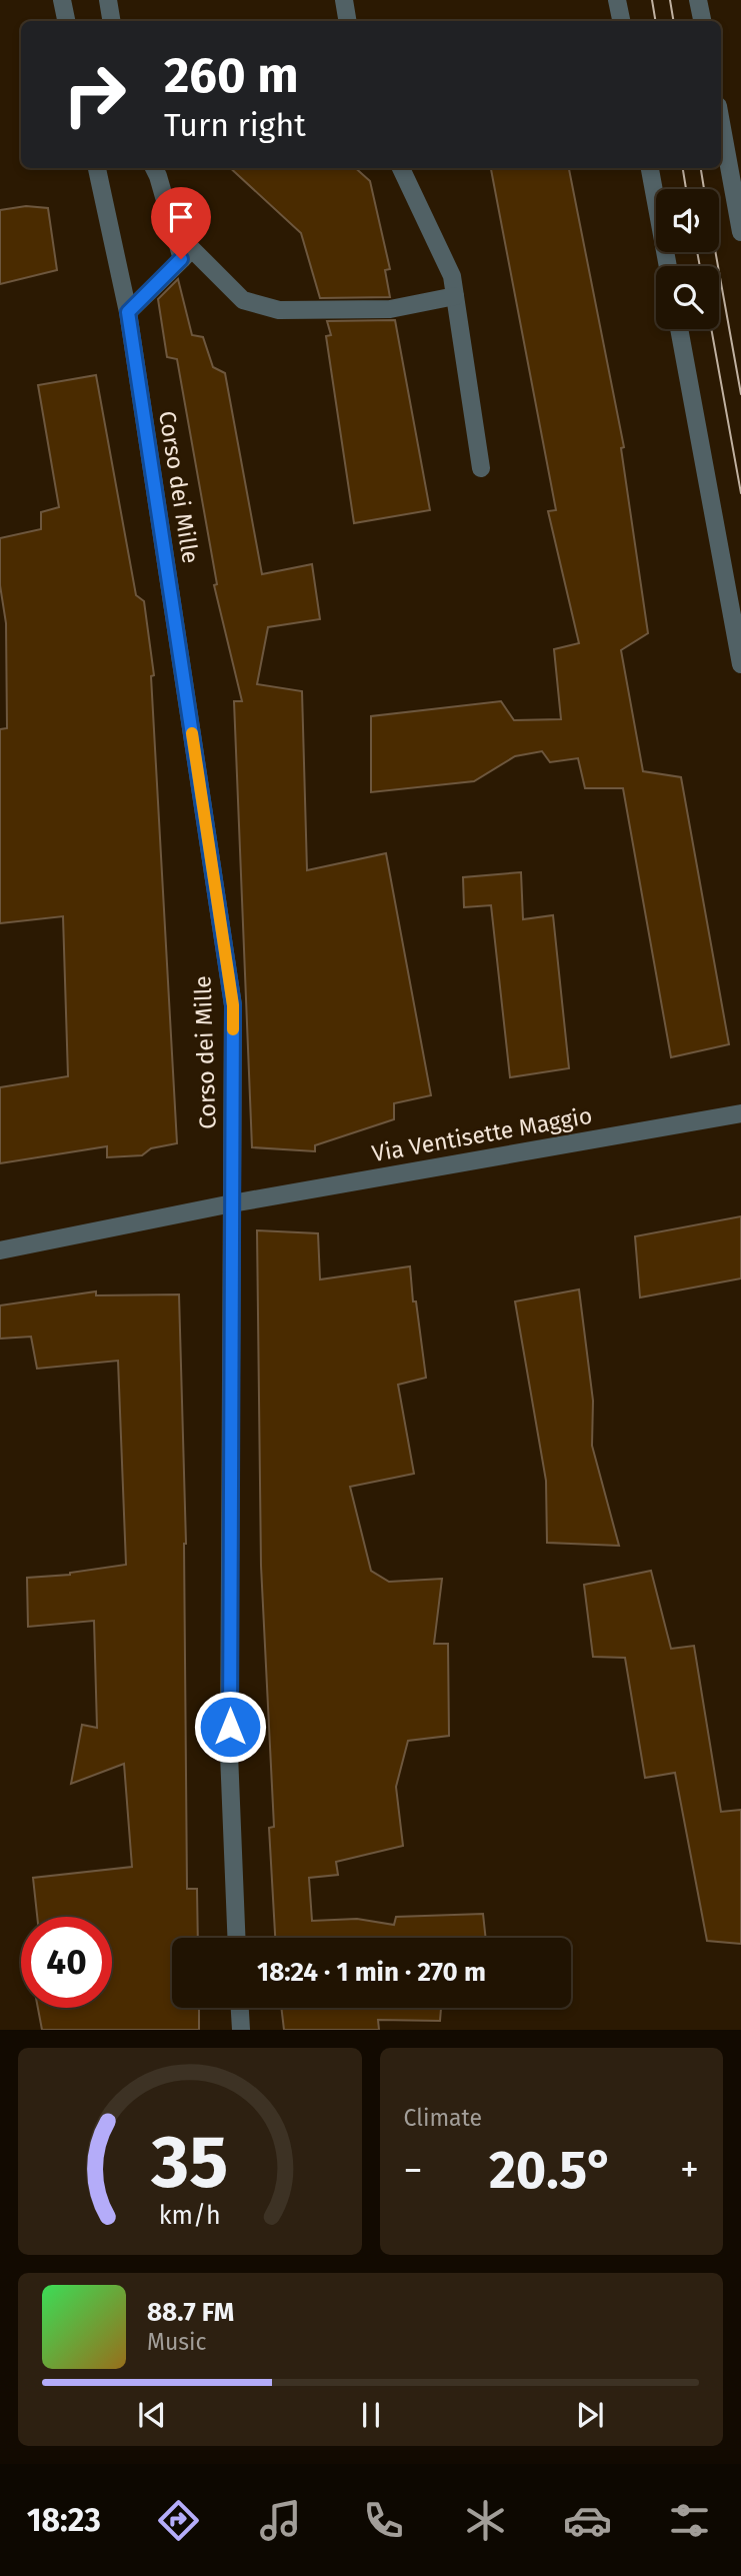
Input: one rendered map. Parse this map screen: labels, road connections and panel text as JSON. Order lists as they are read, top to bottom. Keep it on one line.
{"streets":{"street":["Corso dei Mille","Via Ventisette Maggio"]},"crossings":[["Corso dei Mille","Via Ventisette Maggio"]],"page":{"turn":["260 m","Turn right"],"limit":"40","trip":"18:24 · 1 min · 270 m","tile":"Climate","heat":["−","20.5°","+"],"song":["88.7 FM","Music"],"tabs":"18:23","gauge":["35","km/h"]}}
